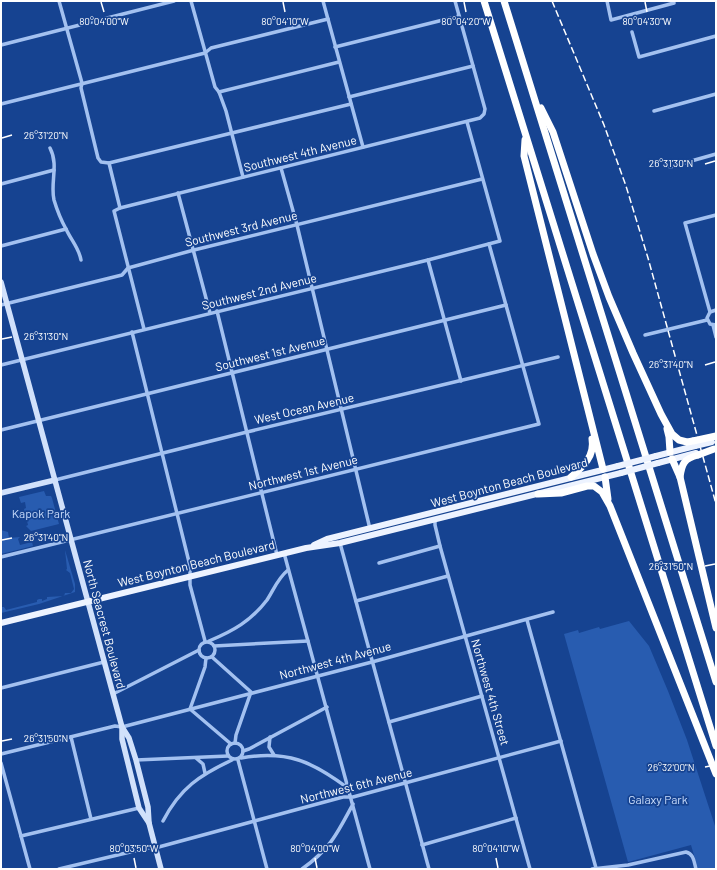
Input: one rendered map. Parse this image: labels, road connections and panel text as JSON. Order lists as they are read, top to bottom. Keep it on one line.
{"streets":{"main road":["West Boynton Beach Boulevard"],"street":["Southwest 4th Avenue","Southwest 3rd Avenue","Southwest 2nd Avenue","Southwest 1st Avenue","West Ocean Avenue","Northwest 1st Avenue","North Seacrest Boulevard","Northwest 4th Avenue","Northwest 4th Street","Northwest 6th Avenue"]},"crossings":[["Southwest 3rd Avenue","Southwest 2nd Avenue"],["Southwest 3rd Avenue","North Seacrest Boulevard"],["Southwest 2nd Avenue","North Seacrest Boulevard"],["Southwest 1st Avenue","North Seacrest Boulevard"],["West Ocean Avenue","Northwest 1st Avenue"],["West Ocean Avenue","North Seacrest Boulevard"],["Northwest 1st Avenue","North Seacrest Boulevard"],["West Boynton Beach Boulevard","North Seacrest Boulevard"],["West Boynton Beach Boulevard","Northwest 4th Street"],["North Seacrest Boulevard","Northwest 4th Avenue"],["North Seacrest Boulevard","Northwest 6th Avenue"],["Northwest 4th Avenue","Northwest 4th Street"],["Northwest 4th Street","Northwest 6th Avenue"]],"parks":["Kapok Park","Galaxy Park"],"coordinates":["80°04'00\"W","80°04'10\"W","80°04'20\"W","80°04'30\"W","26°31'20\"N","26°31'30\"N","26°31'40\"N","26°31'50\"N","26°32'00\"N","80°03'50\"W"]}
